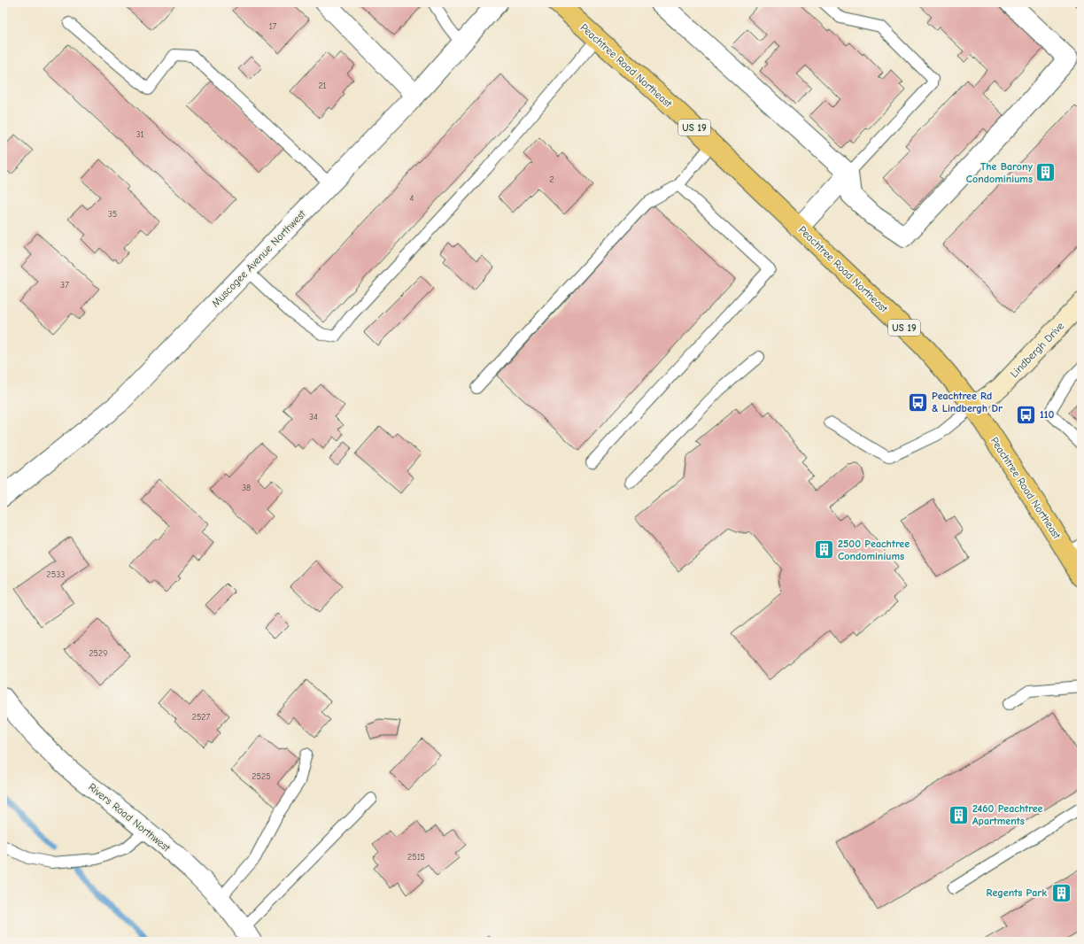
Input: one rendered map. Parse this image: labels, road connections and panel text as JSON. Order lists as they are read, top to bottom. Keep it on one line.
{"streets":{"highway":["Peachtree Road Northeast","US 19"],"main road":["Lindbergh Drive"],"street":["Muscogee Avenue Northwest","Rivers Road Northwest"]},"crossings":[["Peachtree Road Northeast","Lindbergh Drive"]],"places":{"building":["The Barony Condominiums","2500 Peachtree Condominiums","2460 Peachtree Apartments","Regents Park"],"bus stop":["Peachtree Rd & Lindbergh Dr","110"]},"house_numbers":["17","21","31","2","4","35","37","34","38","2533","2529","2527","2525","2515"]}
